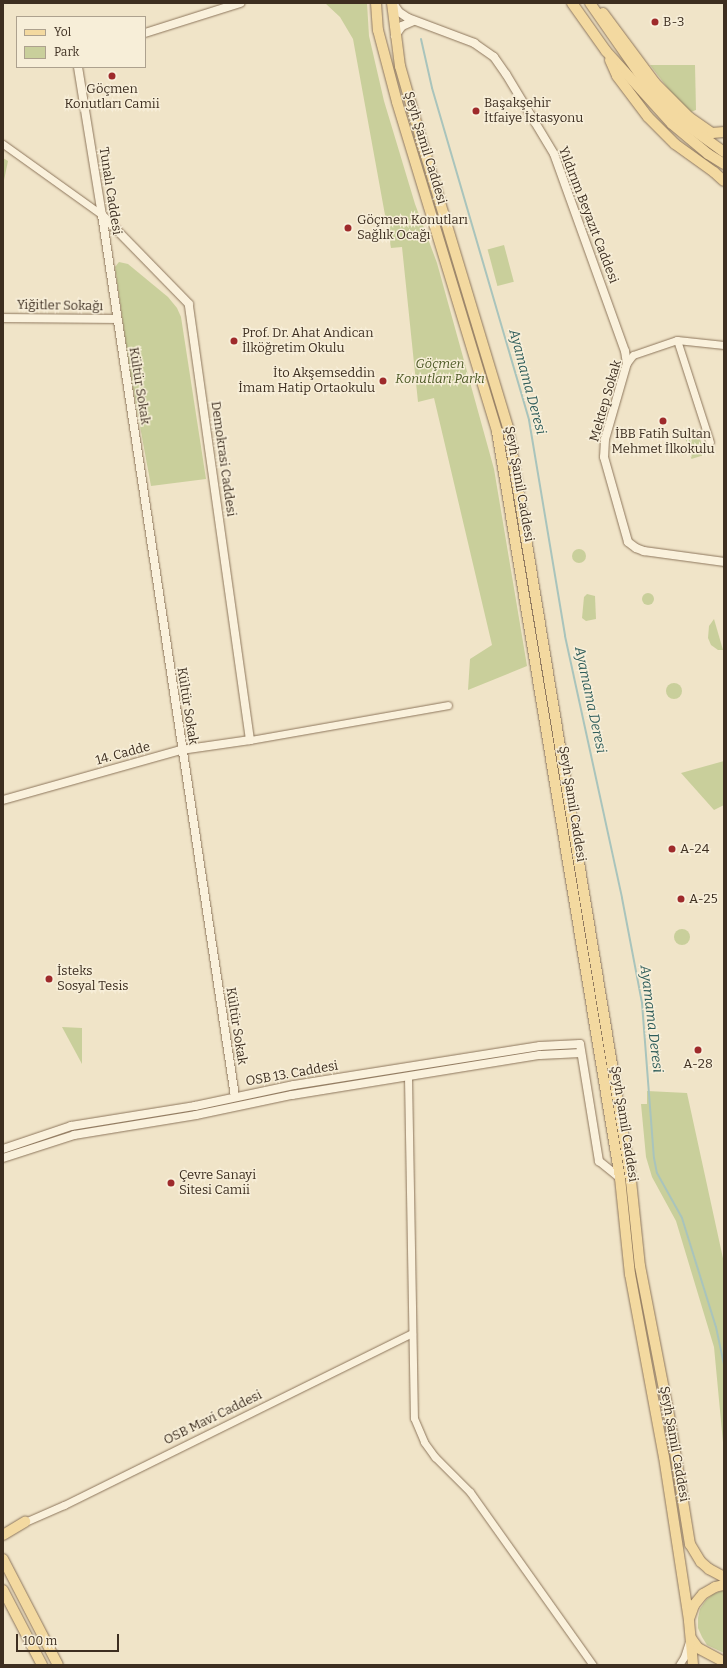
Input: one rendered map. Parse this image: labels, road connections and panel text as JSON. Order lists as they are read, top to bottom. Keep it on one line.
{"streets":{"main road":["Şeyh Şamil Caddesi"],"street":["Tunalı Caddesi","Yıldırım Beyazıt Caddesi","Yiğitler Sokağı","Kültür Sokak","Mektep Sokak","Demokrasi Caddesi","14. Cadde","OSB 13. Caddesi","OSB Mavi Caddesi"]},"crossings":[["Şeyh Şamil Caddesi","Yıldırım Beyazıt Caddesi"],["Tunalı Caddesi","Yiğitler Sokağı"],["Tunalı Caddesi","Kültür Sokak"],["Tunalı Caddesi","Demokrasi Caddesi"],["Yıldırım Beyazıt Caddesi","Mektep Sokak"],["Yiğitler Sokağı","Kültür Sokak"],["Kültür Sokak","14. Cadde"],["Kültür Sokak","OSB 13. Caddesi"],["Demokrasi Caddesi","14. Cadde"]],"water":["Ayamama Deresi"],"parks":["Göçmen Konutları Parkı"],"places":["B-3","Göçmen Konutları Camii","Başakşehir İtfaiye İstasyonu","Göçmen Konutları Sağlık Ocağı","Prof. Dr. Ahat Andican İlköğretim Okulu","İto Akşemseddin İmam Hatip Ortaokulu","İBB Fatih Sultan Mehmet İlkokulu","A-24","A-25","İsteks Sosyal Tesis","A-28","Çevre Sanayi Sitesi Camii"],"legend":["Yol","Park"],"scale_bar":"100 m"}
